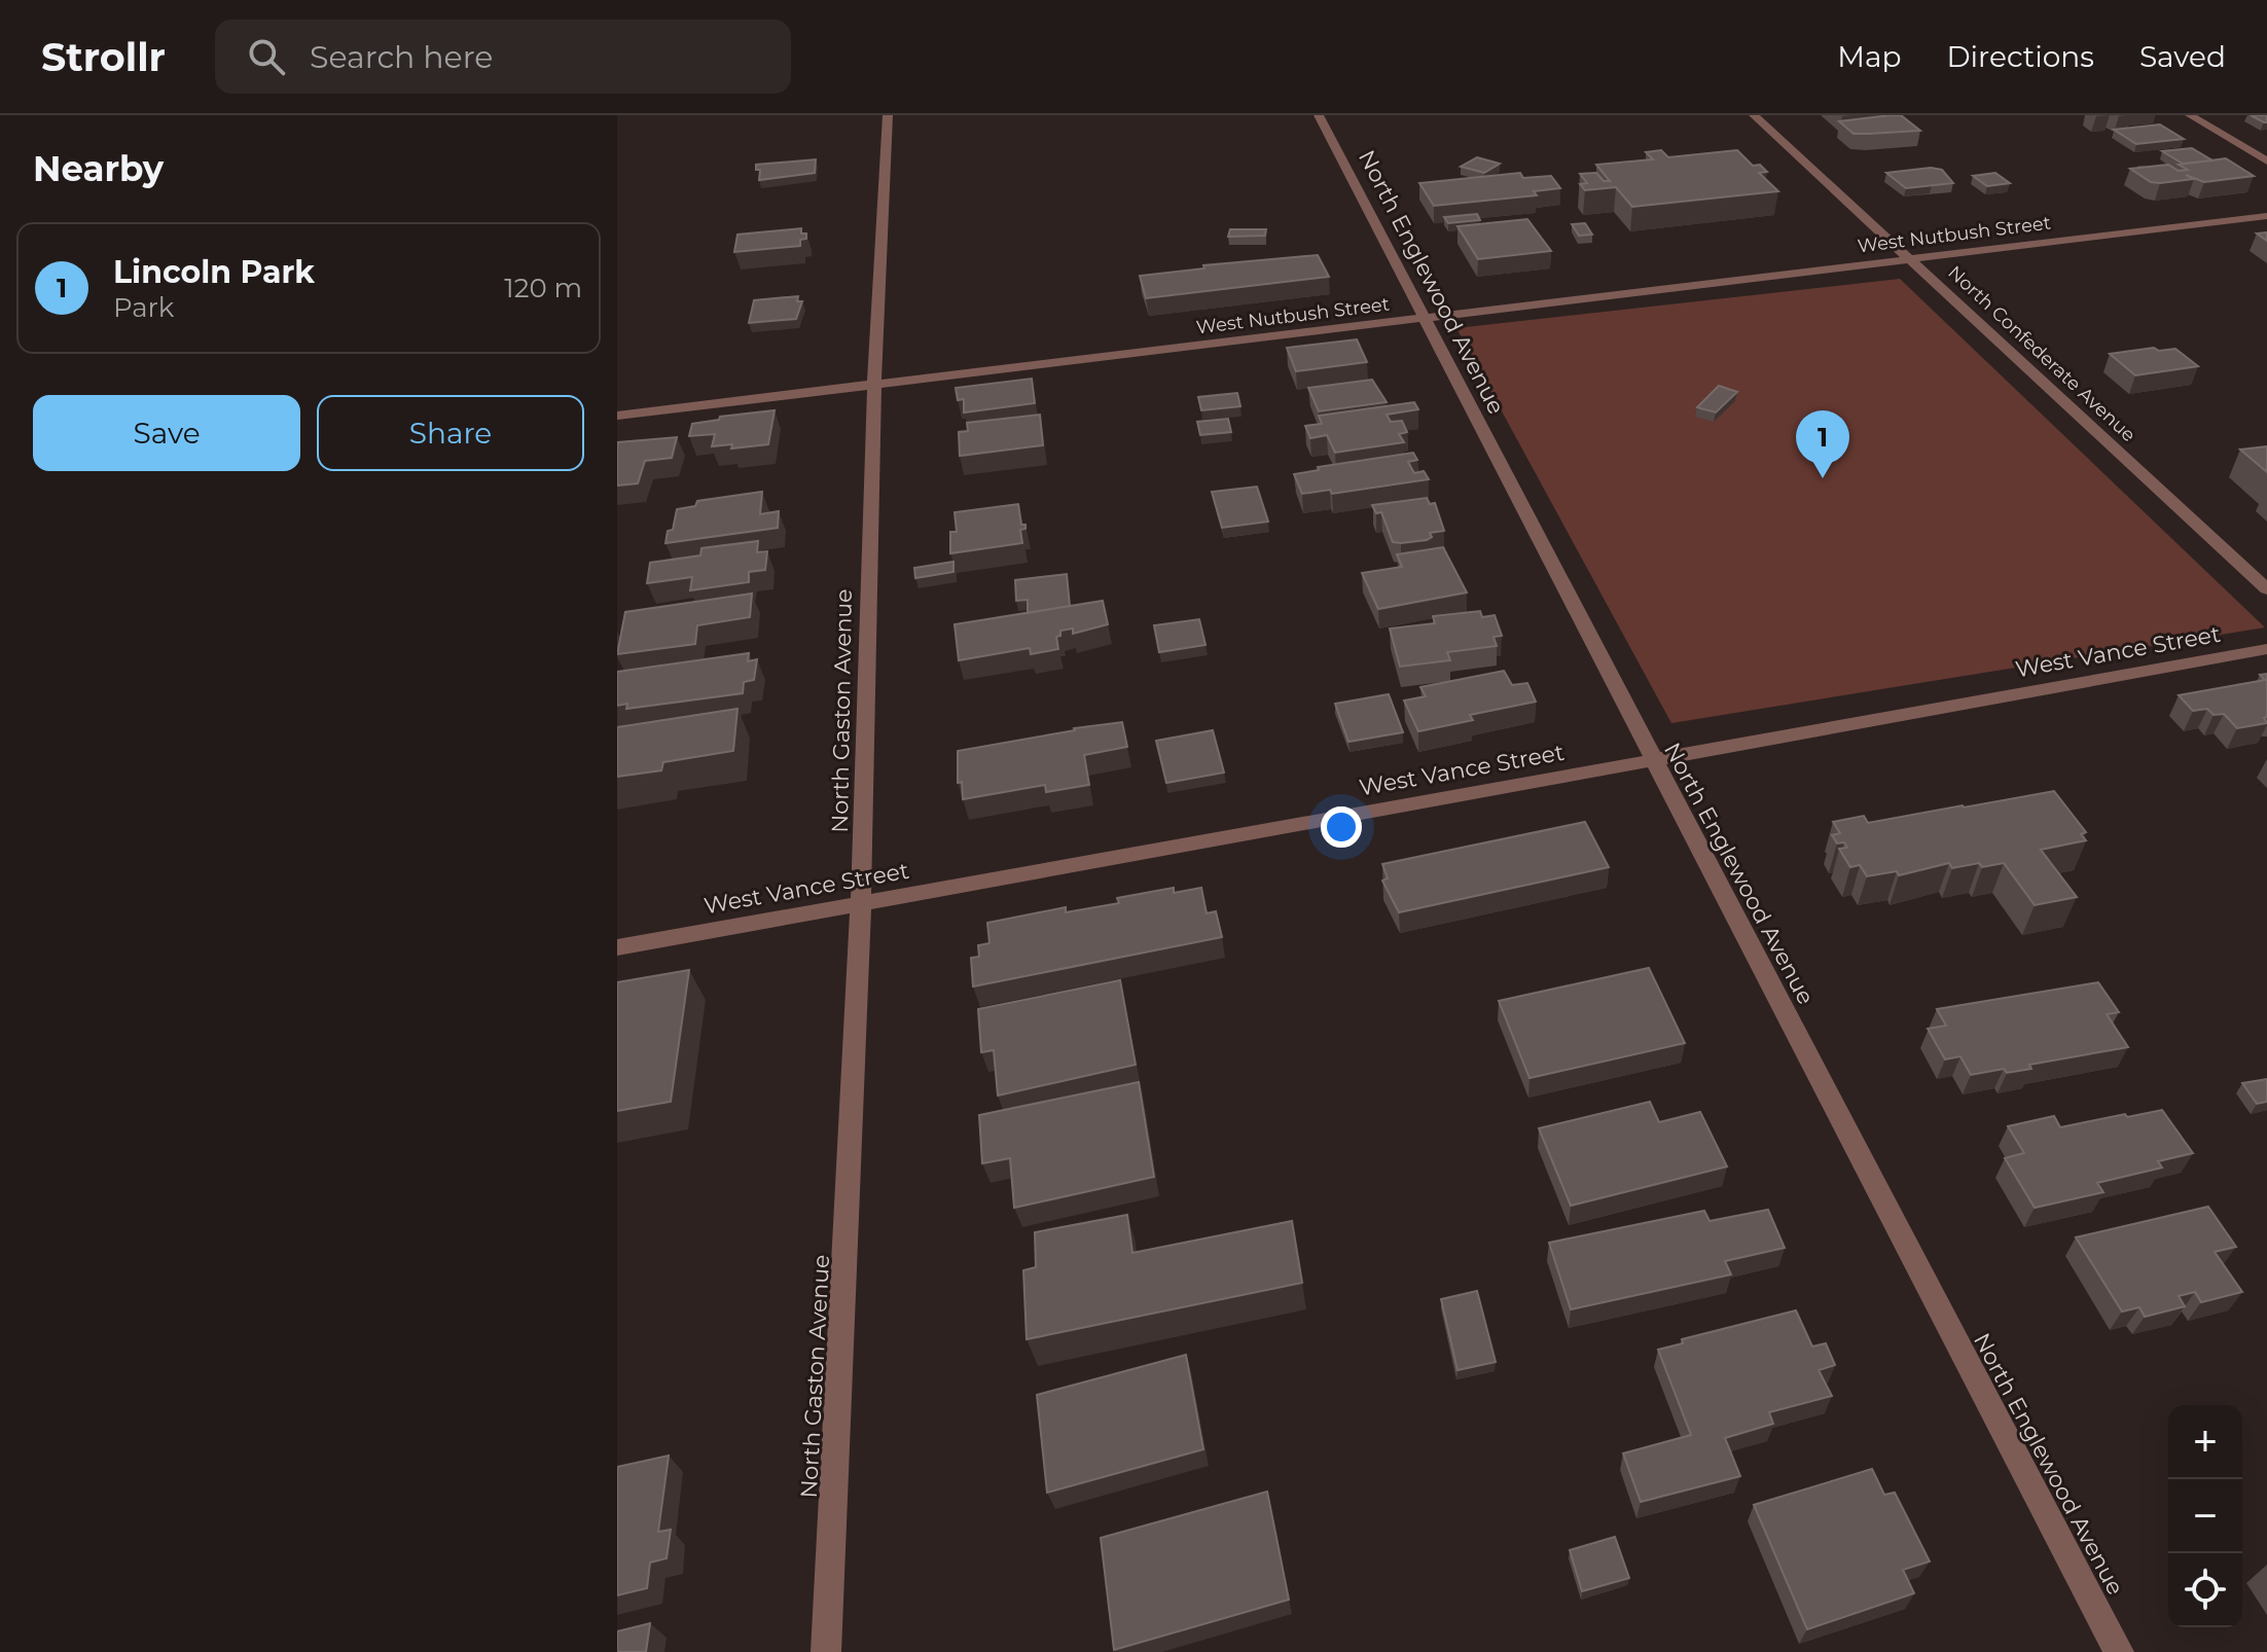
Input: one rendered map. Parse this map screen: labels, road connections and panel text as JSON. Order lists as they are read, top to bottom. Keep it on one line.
{"streets":{"street":["West Nutbush Street","North Englewood Avenue","North Confederate Avenue","West Vance Street","North Gaston Avenue"]},"crossings":[["West Nutbush Street","North Englewood Avenue"],["West Nutbush Street","North Confederate Avenue"],["West Nutbush Street","North Gaston Avenue"],["North Englewood Avenue","West Vance Street"],["West Vance Street","North Gaston Avenue"]],"page":{"header":"Strollr","search":"Search here","nav":["Map","Directions","Saved"],"heading":"Nearby","list":[{"mark":"1","name":"Lincoln Park","note":"Park","value":"120 m"}],"buttons":["Save","Share"],"pins":"1","map_buttons":["+","−"]}}
